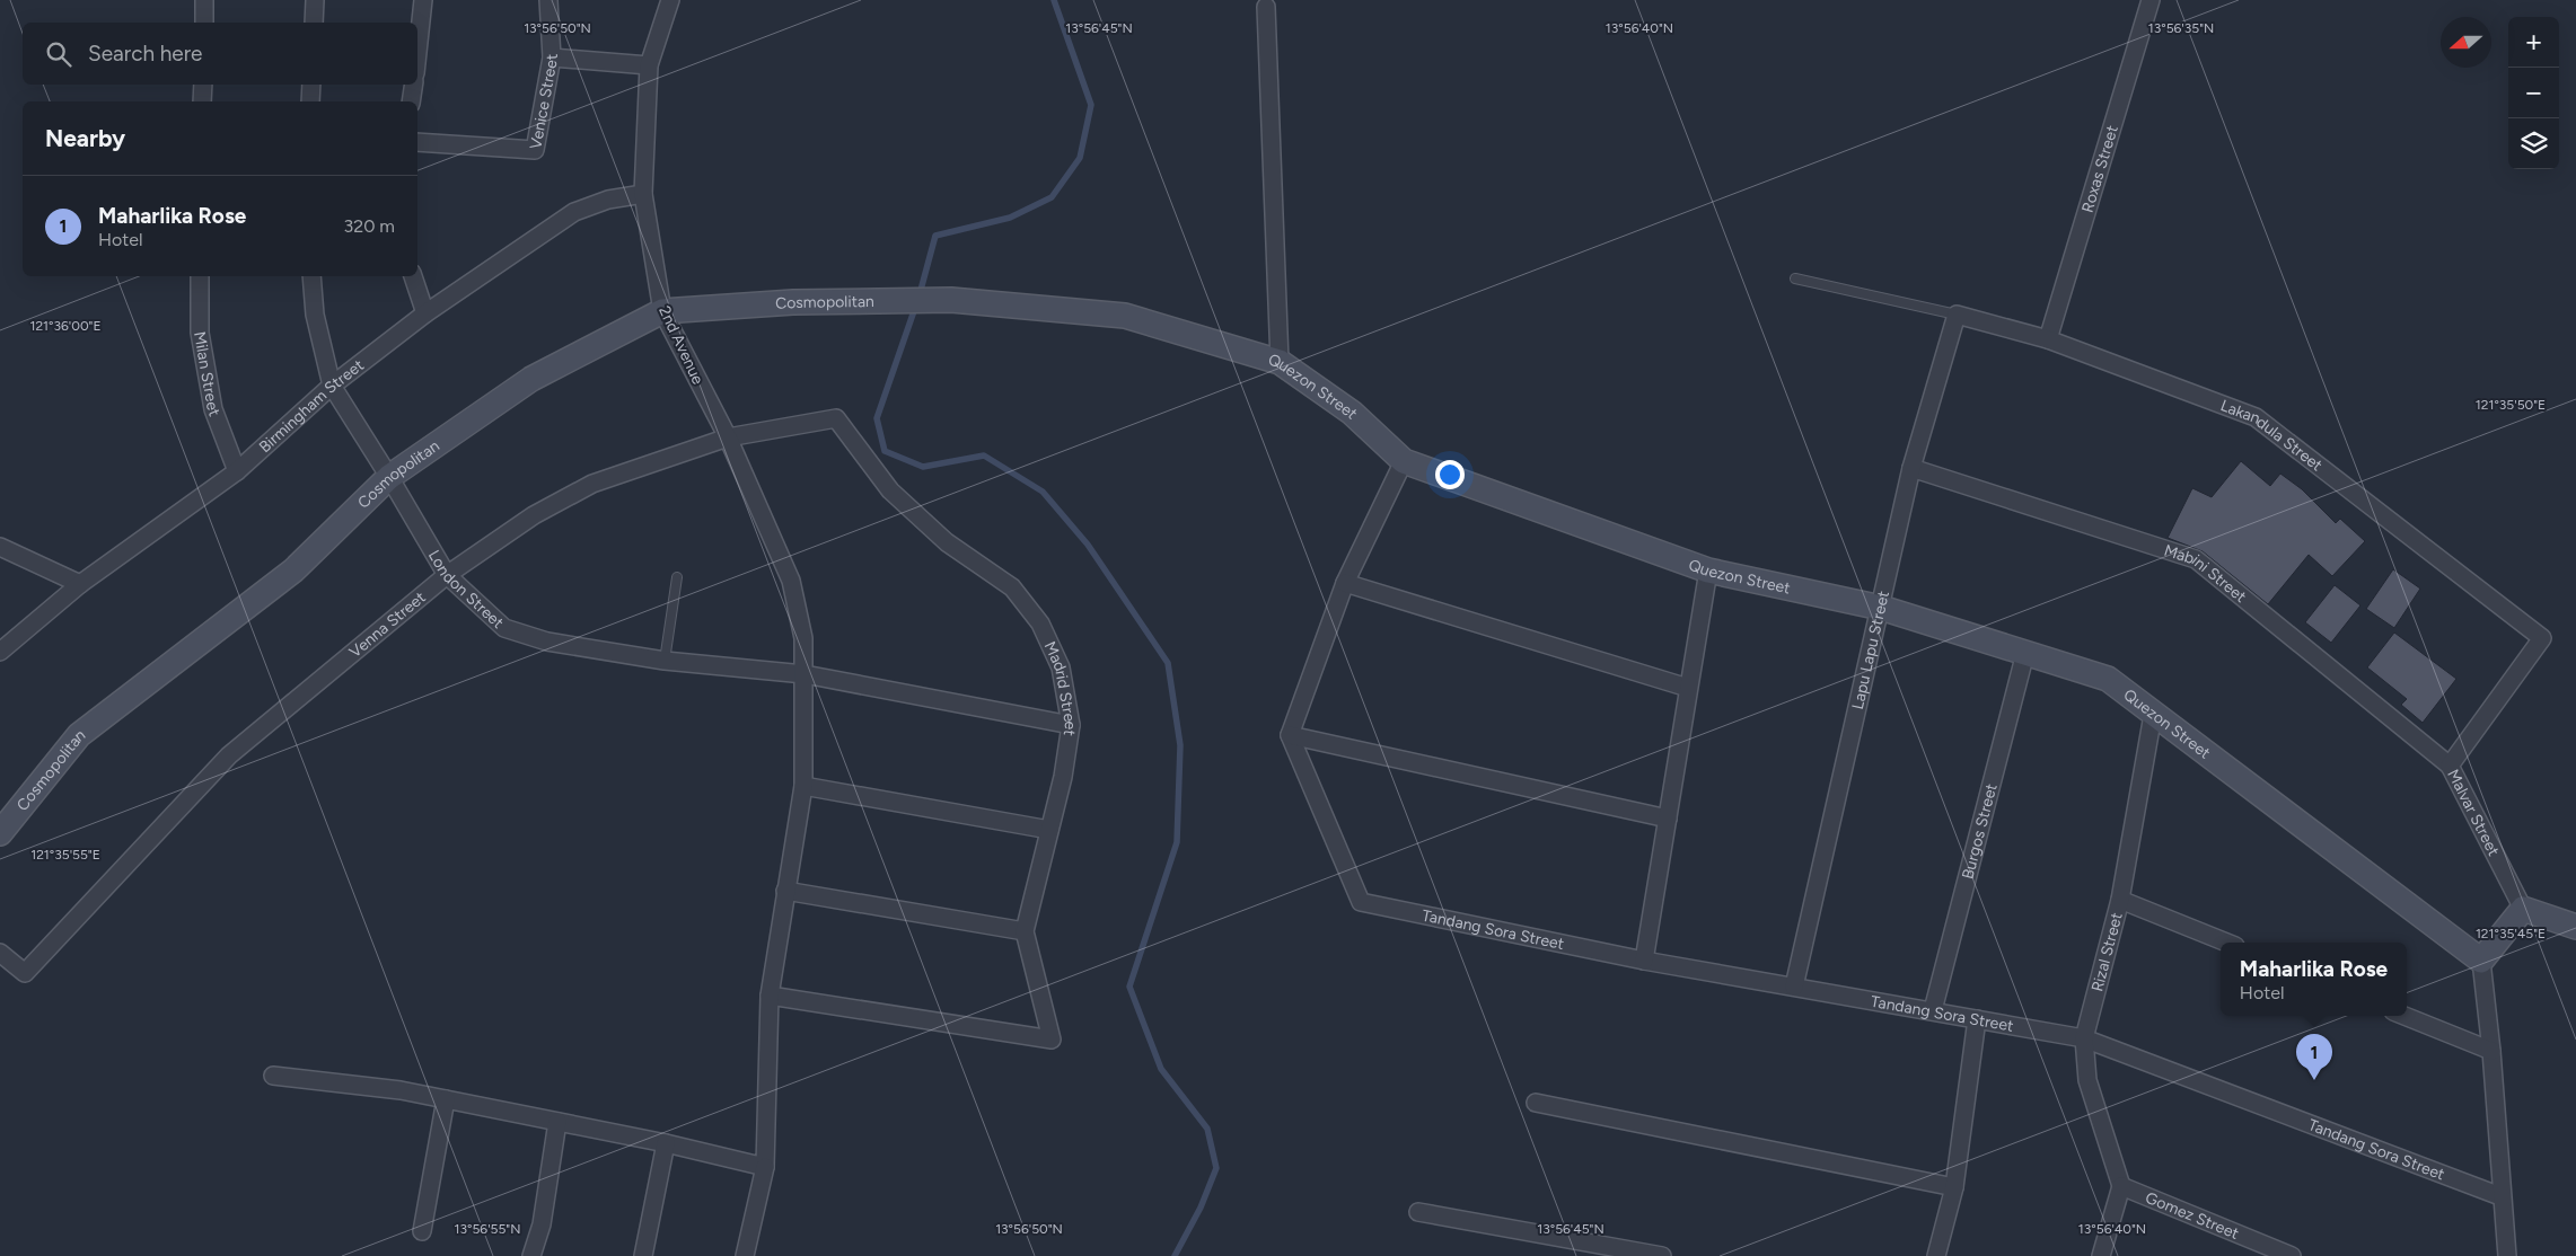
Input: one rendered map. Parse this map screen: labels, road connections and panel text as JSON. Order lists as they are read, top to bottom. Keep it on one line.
{"streets":{"street":["Venice Street","Roxas Street","Cosmopolitan","2nd Avenue","Milan Street","Quezon Street","Birmingham Street","Lakandula Street","Mabini Street","London Street","Venna Street","Lapu Lapu Street","Madrid Street","Malvar Street","Burgos Street","Tandang Sora Street","Rizal Street","Gomez Street"]},"crossings":[["Roxas Street","Lakandula Street"],["Cosmopolitan","2nd Avenue"],["Cosmopolitan","Quezon Street"],["Cosmopolitan","London Street"],["2nd Avenue","Birmingham Street"],["2nd Avenue","London Street"],["2nd Avenue","Venna Street"],["2nd Avenue","Madrid Street"],["Milan Street","Birmingham Street"],["Quezon Street","Lapu Lapu Street"],["Quezon Street","Burgos Street"],["Quezon Street","Rizal Street"],["Birmingham Street","London Street"],["Lakandula Street","Lapu Lapu Street"],["Lakandula Street","Malvar Street"],["Mabini Street","Lapu Lapu Street"],["Mabini Street","Malvar Street"],["London Street","Venna Street"],["London Street","Madrid Street"],["Venna Street","Madrid Street"],["Lapu Lapu Street","Tandang Sora Street"],["Burgos Street","Tandang Sora Street"],["Tandang Sora Street","Rizal Street"],["Rizal Street","Gomez Street"]],"north":"left","page":{"map_buttons":["+","−"],"search":"Search here","heading":"Nearby","list":[{"mark":"1","name":"Maharlika Rose","note":"Hotel","value":"320 m"}],"popup":["Maharlika Rose","Hotel"],"pins":"1"},"coordinates":["13°56'50\"N","13°56'45\"N","13°56'40\"N","13°56'35\"N","121°36'00\"E","121°35'50\"E","121°35'55\"E","121°35'45\"E","13°56'55\"N"]}
